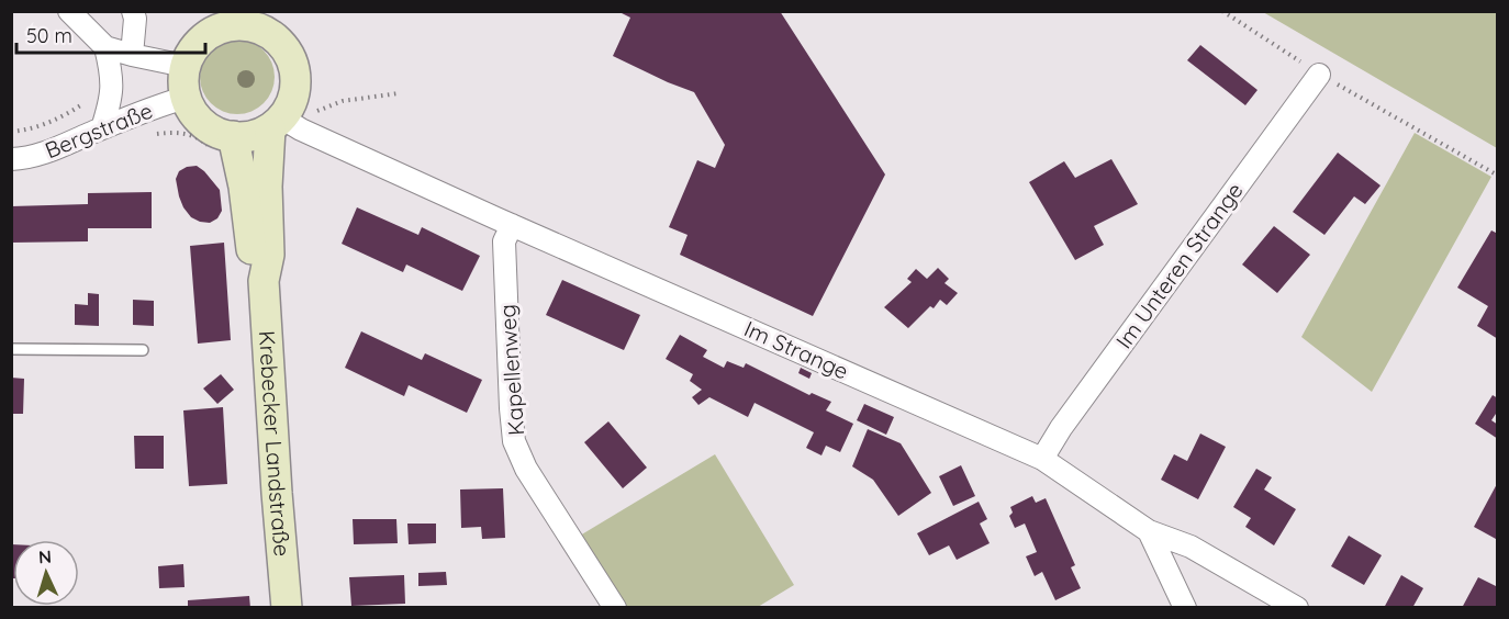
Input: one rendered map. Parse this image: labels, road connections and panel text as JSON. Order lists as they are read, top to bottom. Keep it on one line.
{"streets":{"main road":["Krebecker Landstraße"],"street":["Bergstraße","Im Unteren Strange","Im Strange","Kapellenweg"]},"crossings":[["Bergstraße","Im Strange"],["Bergstraße","Krebecker Landstraße"],["Im Unteren Strange","Im Strange"],["Im Strange","Kapellenweg"],["Im Strange","Krebecker Landstraße"]],"scale_bar":"50 m","north":"top"}
